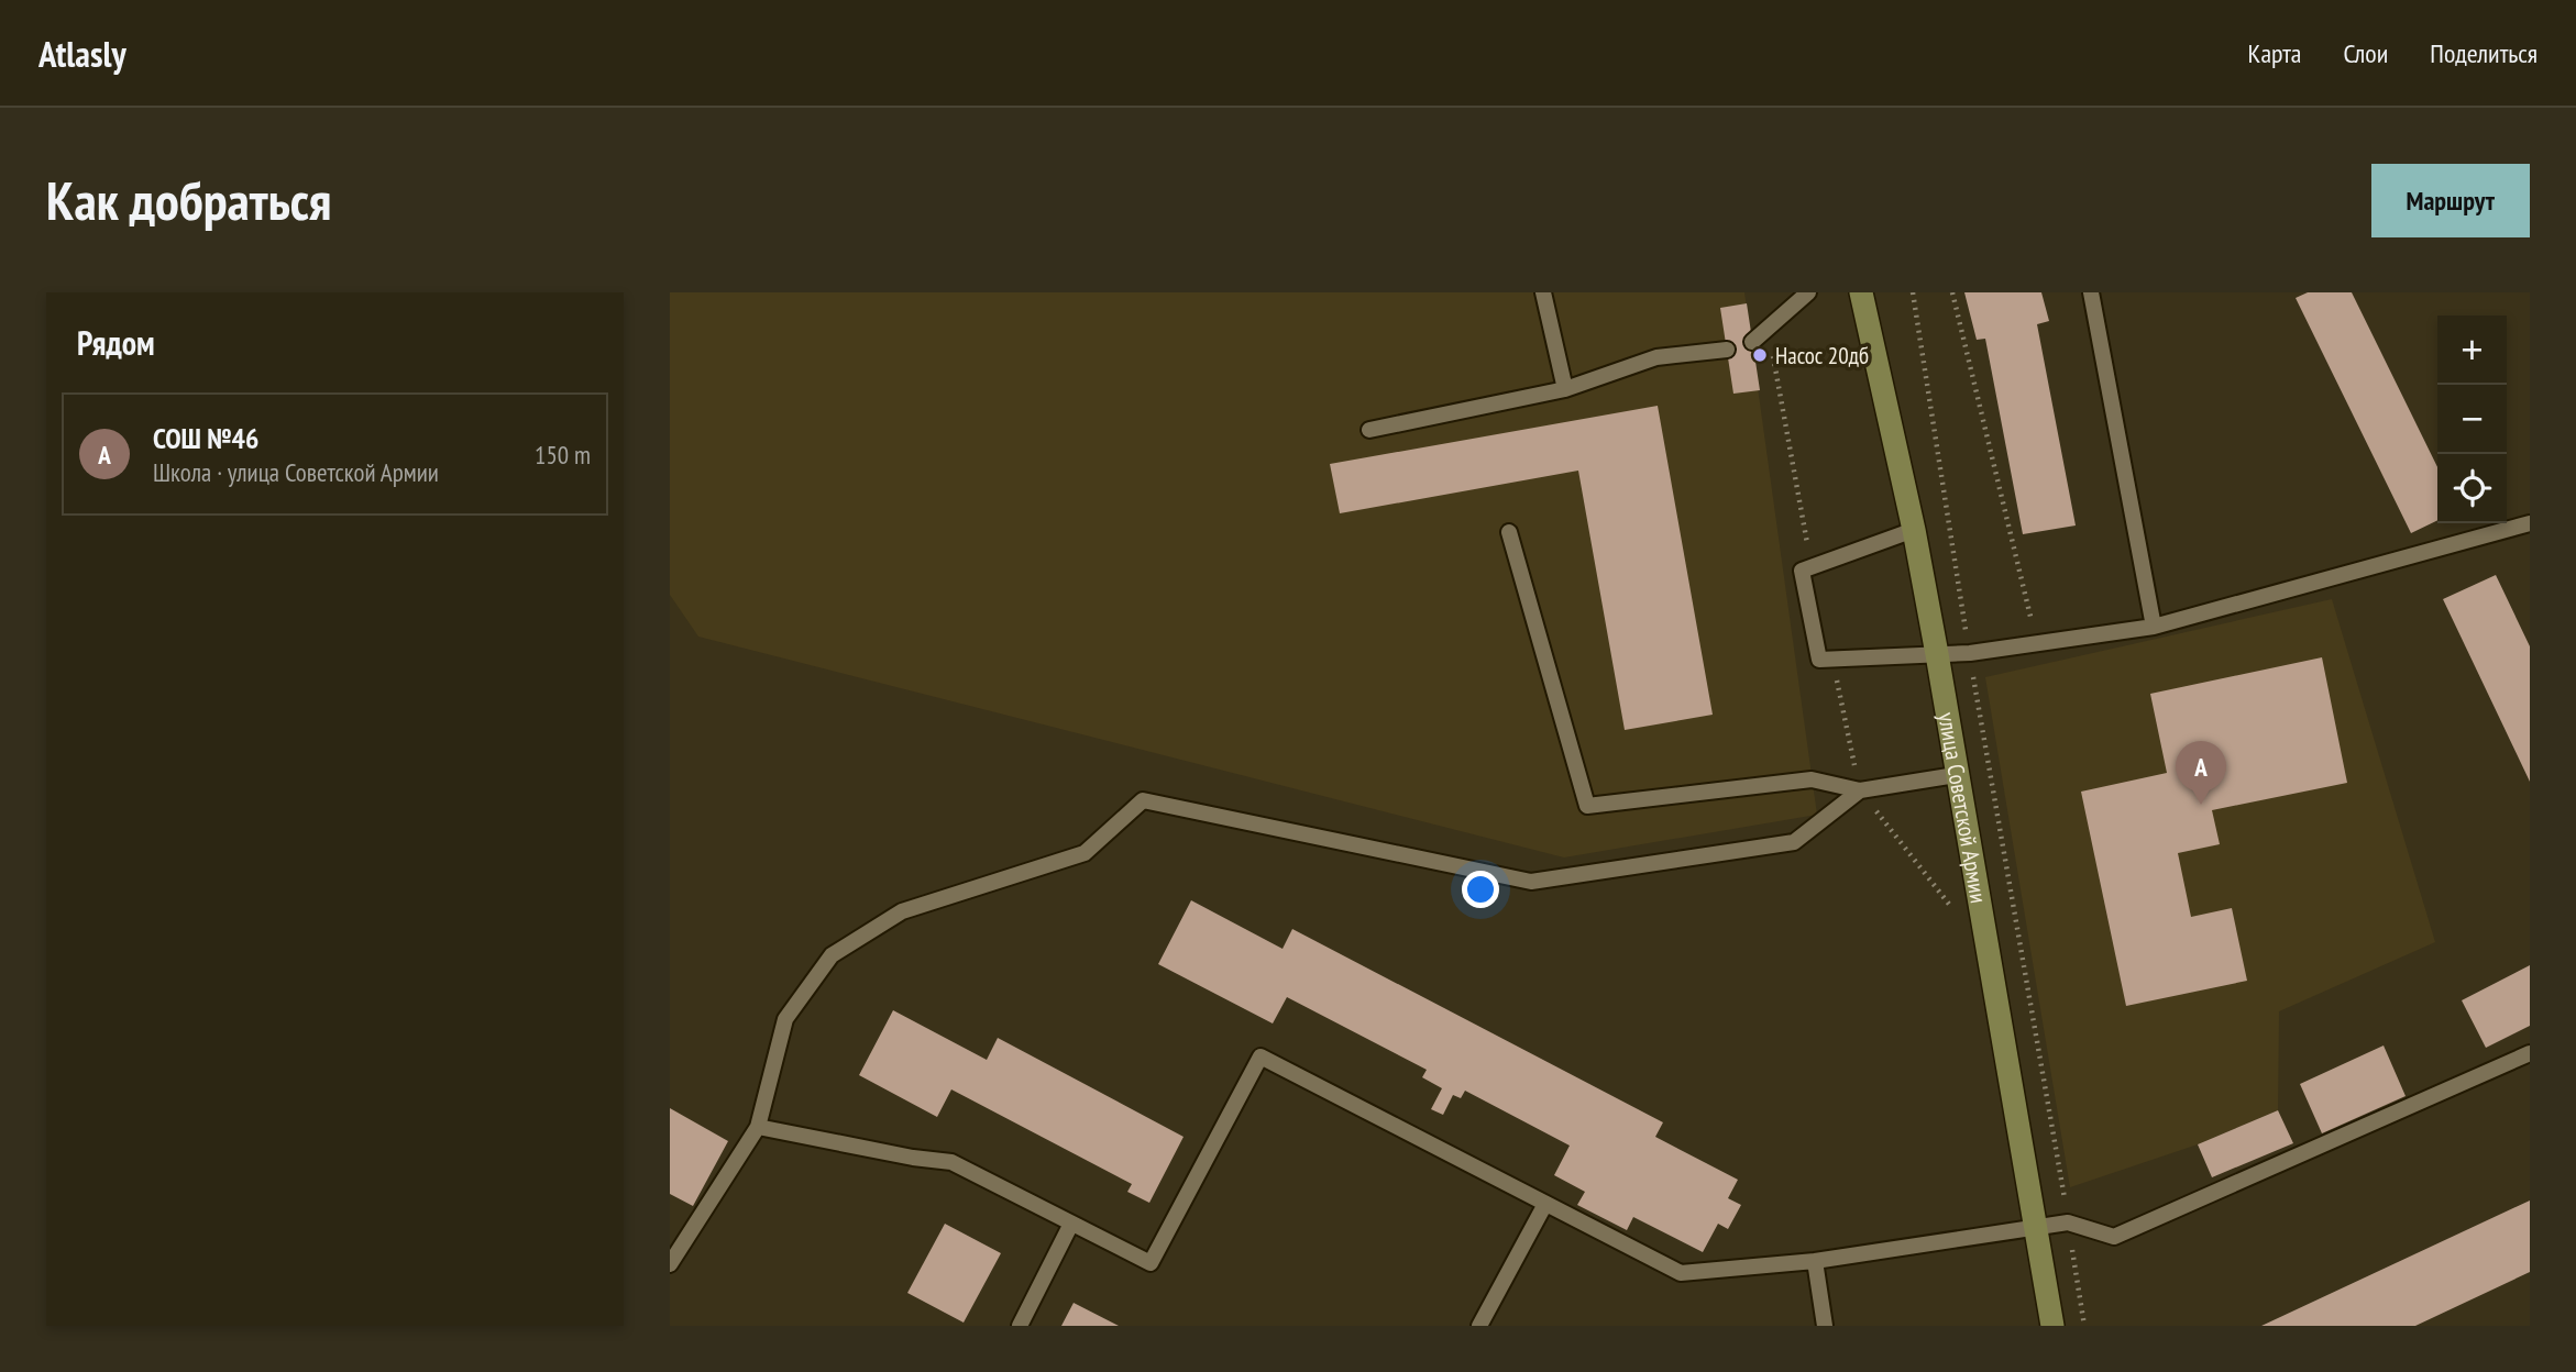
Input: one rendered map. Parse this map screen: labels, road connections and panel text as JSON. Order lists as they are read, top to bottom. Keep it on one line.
{"streets":{"street":["улица Советской Армии"]},"places":["Насос 20дб"],"page":{"header":"Atlasly","nav":["Карта","Слои","Поделиться"],"buttons":"Маршрут","title":"Как добраться","heading":"Рядом","map_buttons":["+","−"],"list":[{"mark":"A","name":"СОШ №46","note":"Школа · улица Советской Армии","value":"150 m"}],"pins":"A"}}
